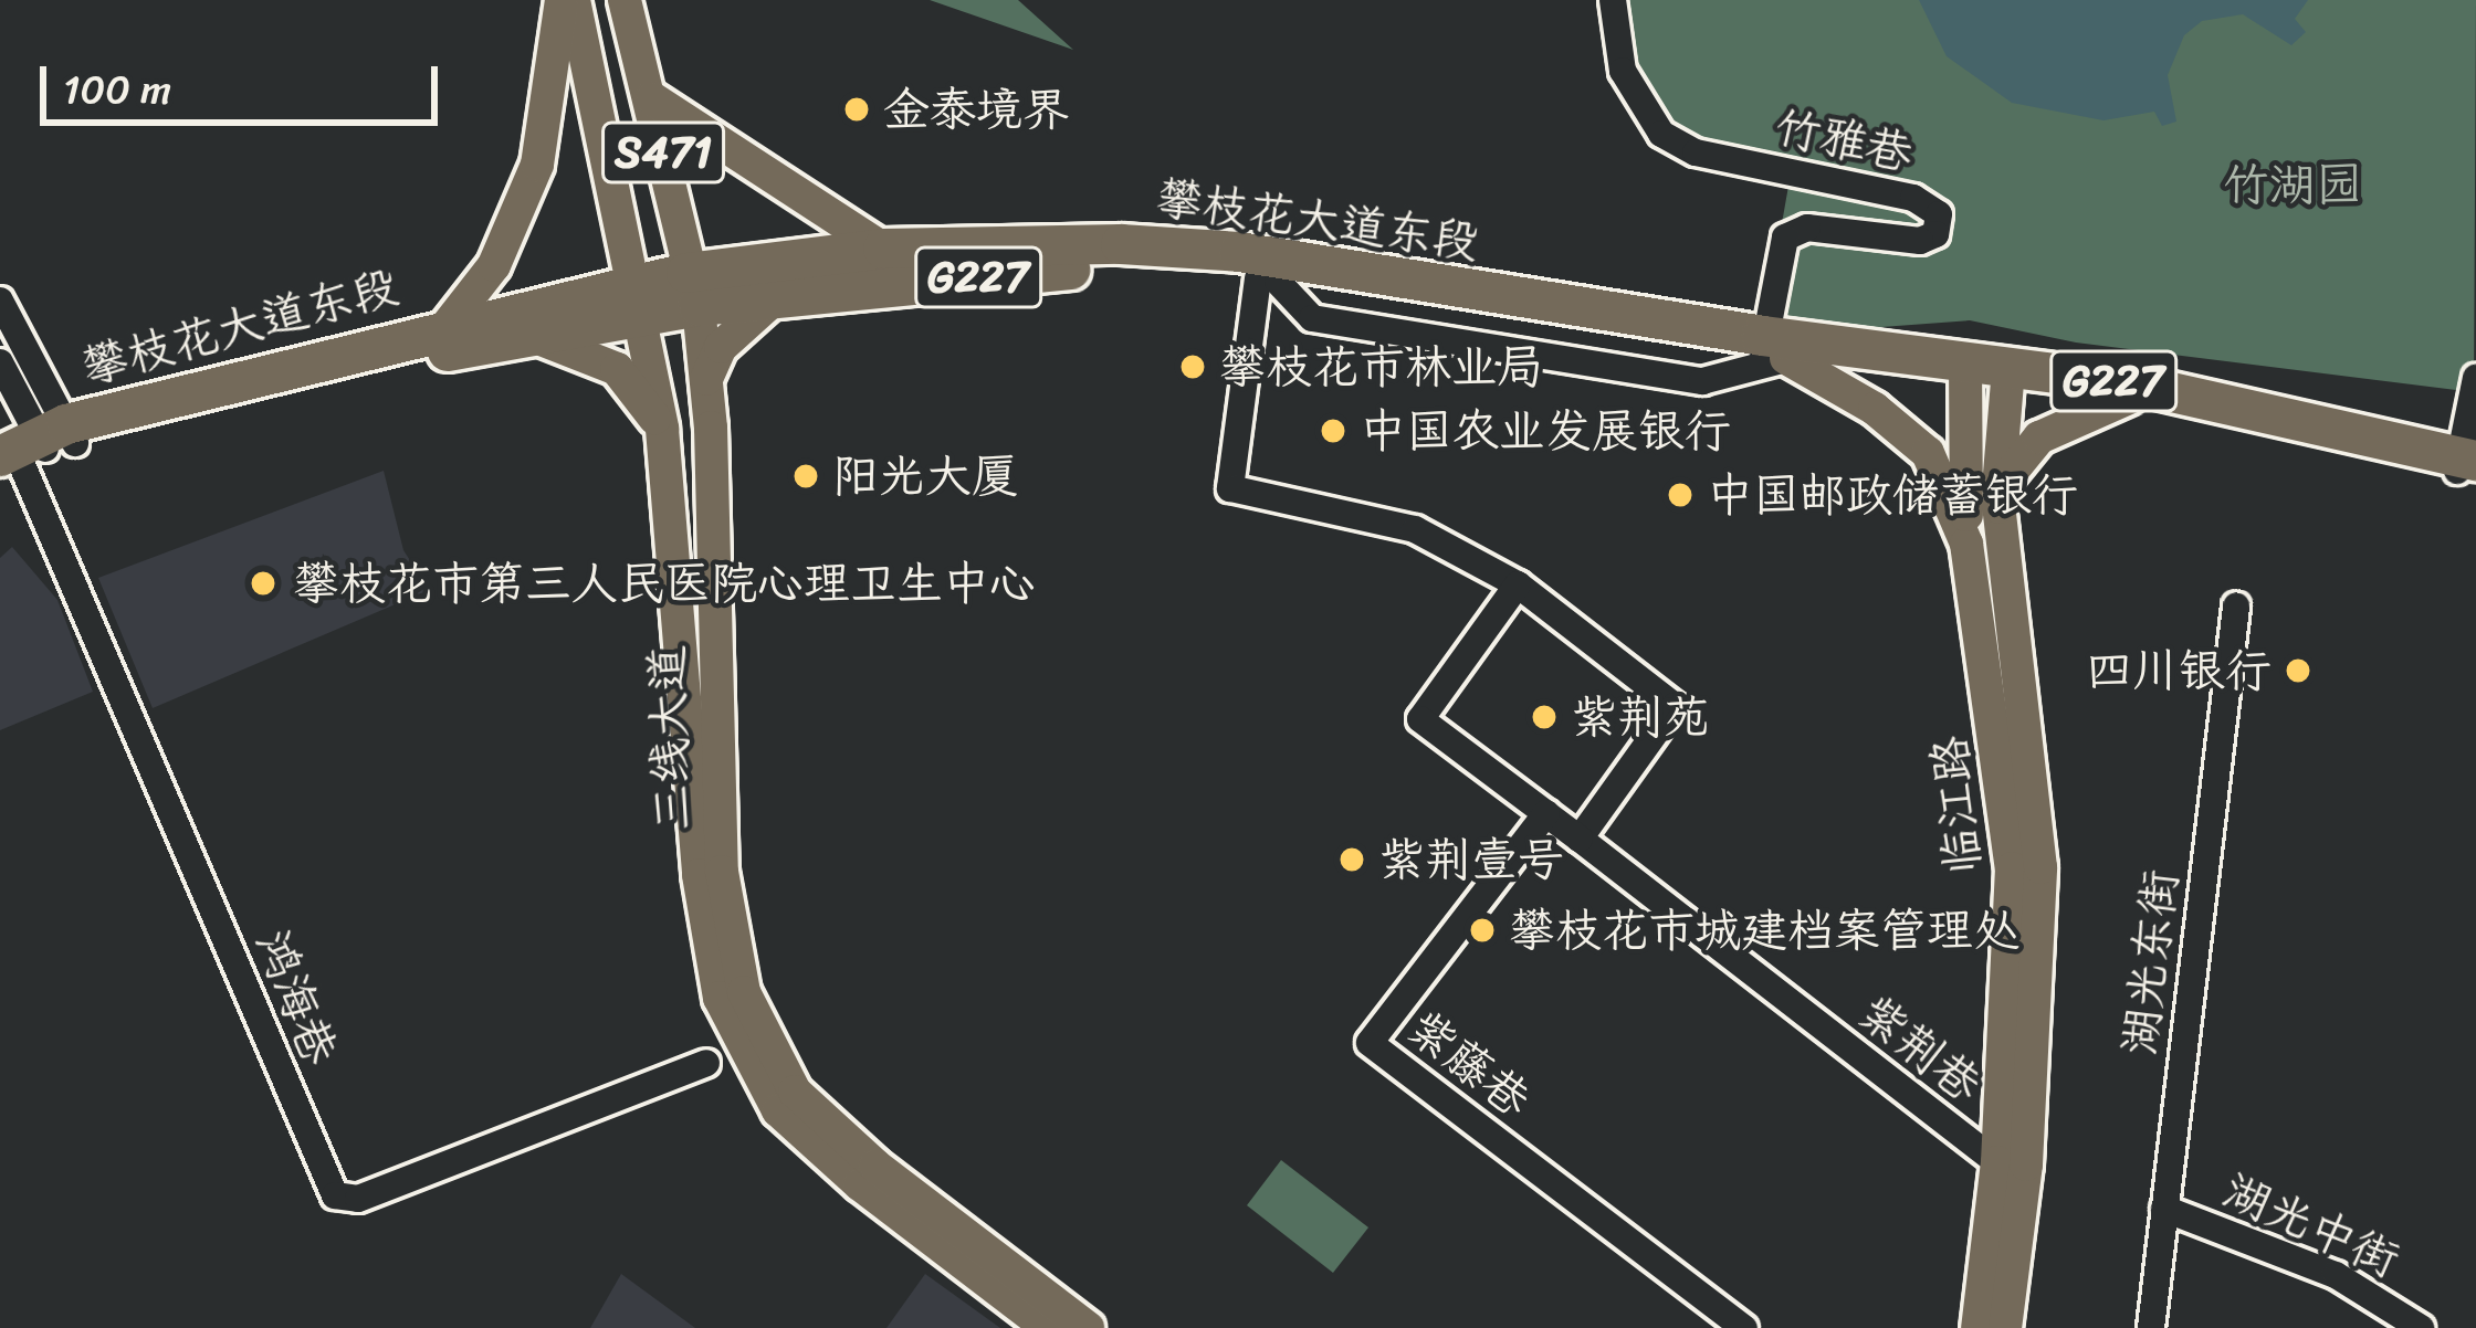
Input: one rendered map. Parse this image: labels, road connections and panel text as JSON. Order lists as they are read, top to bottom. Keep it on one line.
{"streets":{"highway":["攀枝花大道东段","G227"],"main road":["S471","三线大道","临江路"],"street":["竹雅巷","湖光东街","鸿海巷","紫荆巷","紫藤巷","湖光中街"]},"crossings":[["竹雅巷","攀枝花大道东段"],["竹雅巷","临江路"],["攀枝花大道东段","三线大道"],["攀枝花大道东段","临江路"],["攀枝花大道东段","鸿海巷"],["临江路","紫荆巷"],["湖光东街","湖光中街"],["紫荆巷","紫藤巷"]],"parks":["竹湖园"],"places":["金泰境界","攀枝花市林业局","中国农业发展银行","阳光大厦","中国邮政储蓄银行","攀枝花市第三人民医院心理卫生中心","四川银行","紫荆苑","紫荆壹号","攀枝花市城建档案管理处"],"scale_bar":"100 m"}
